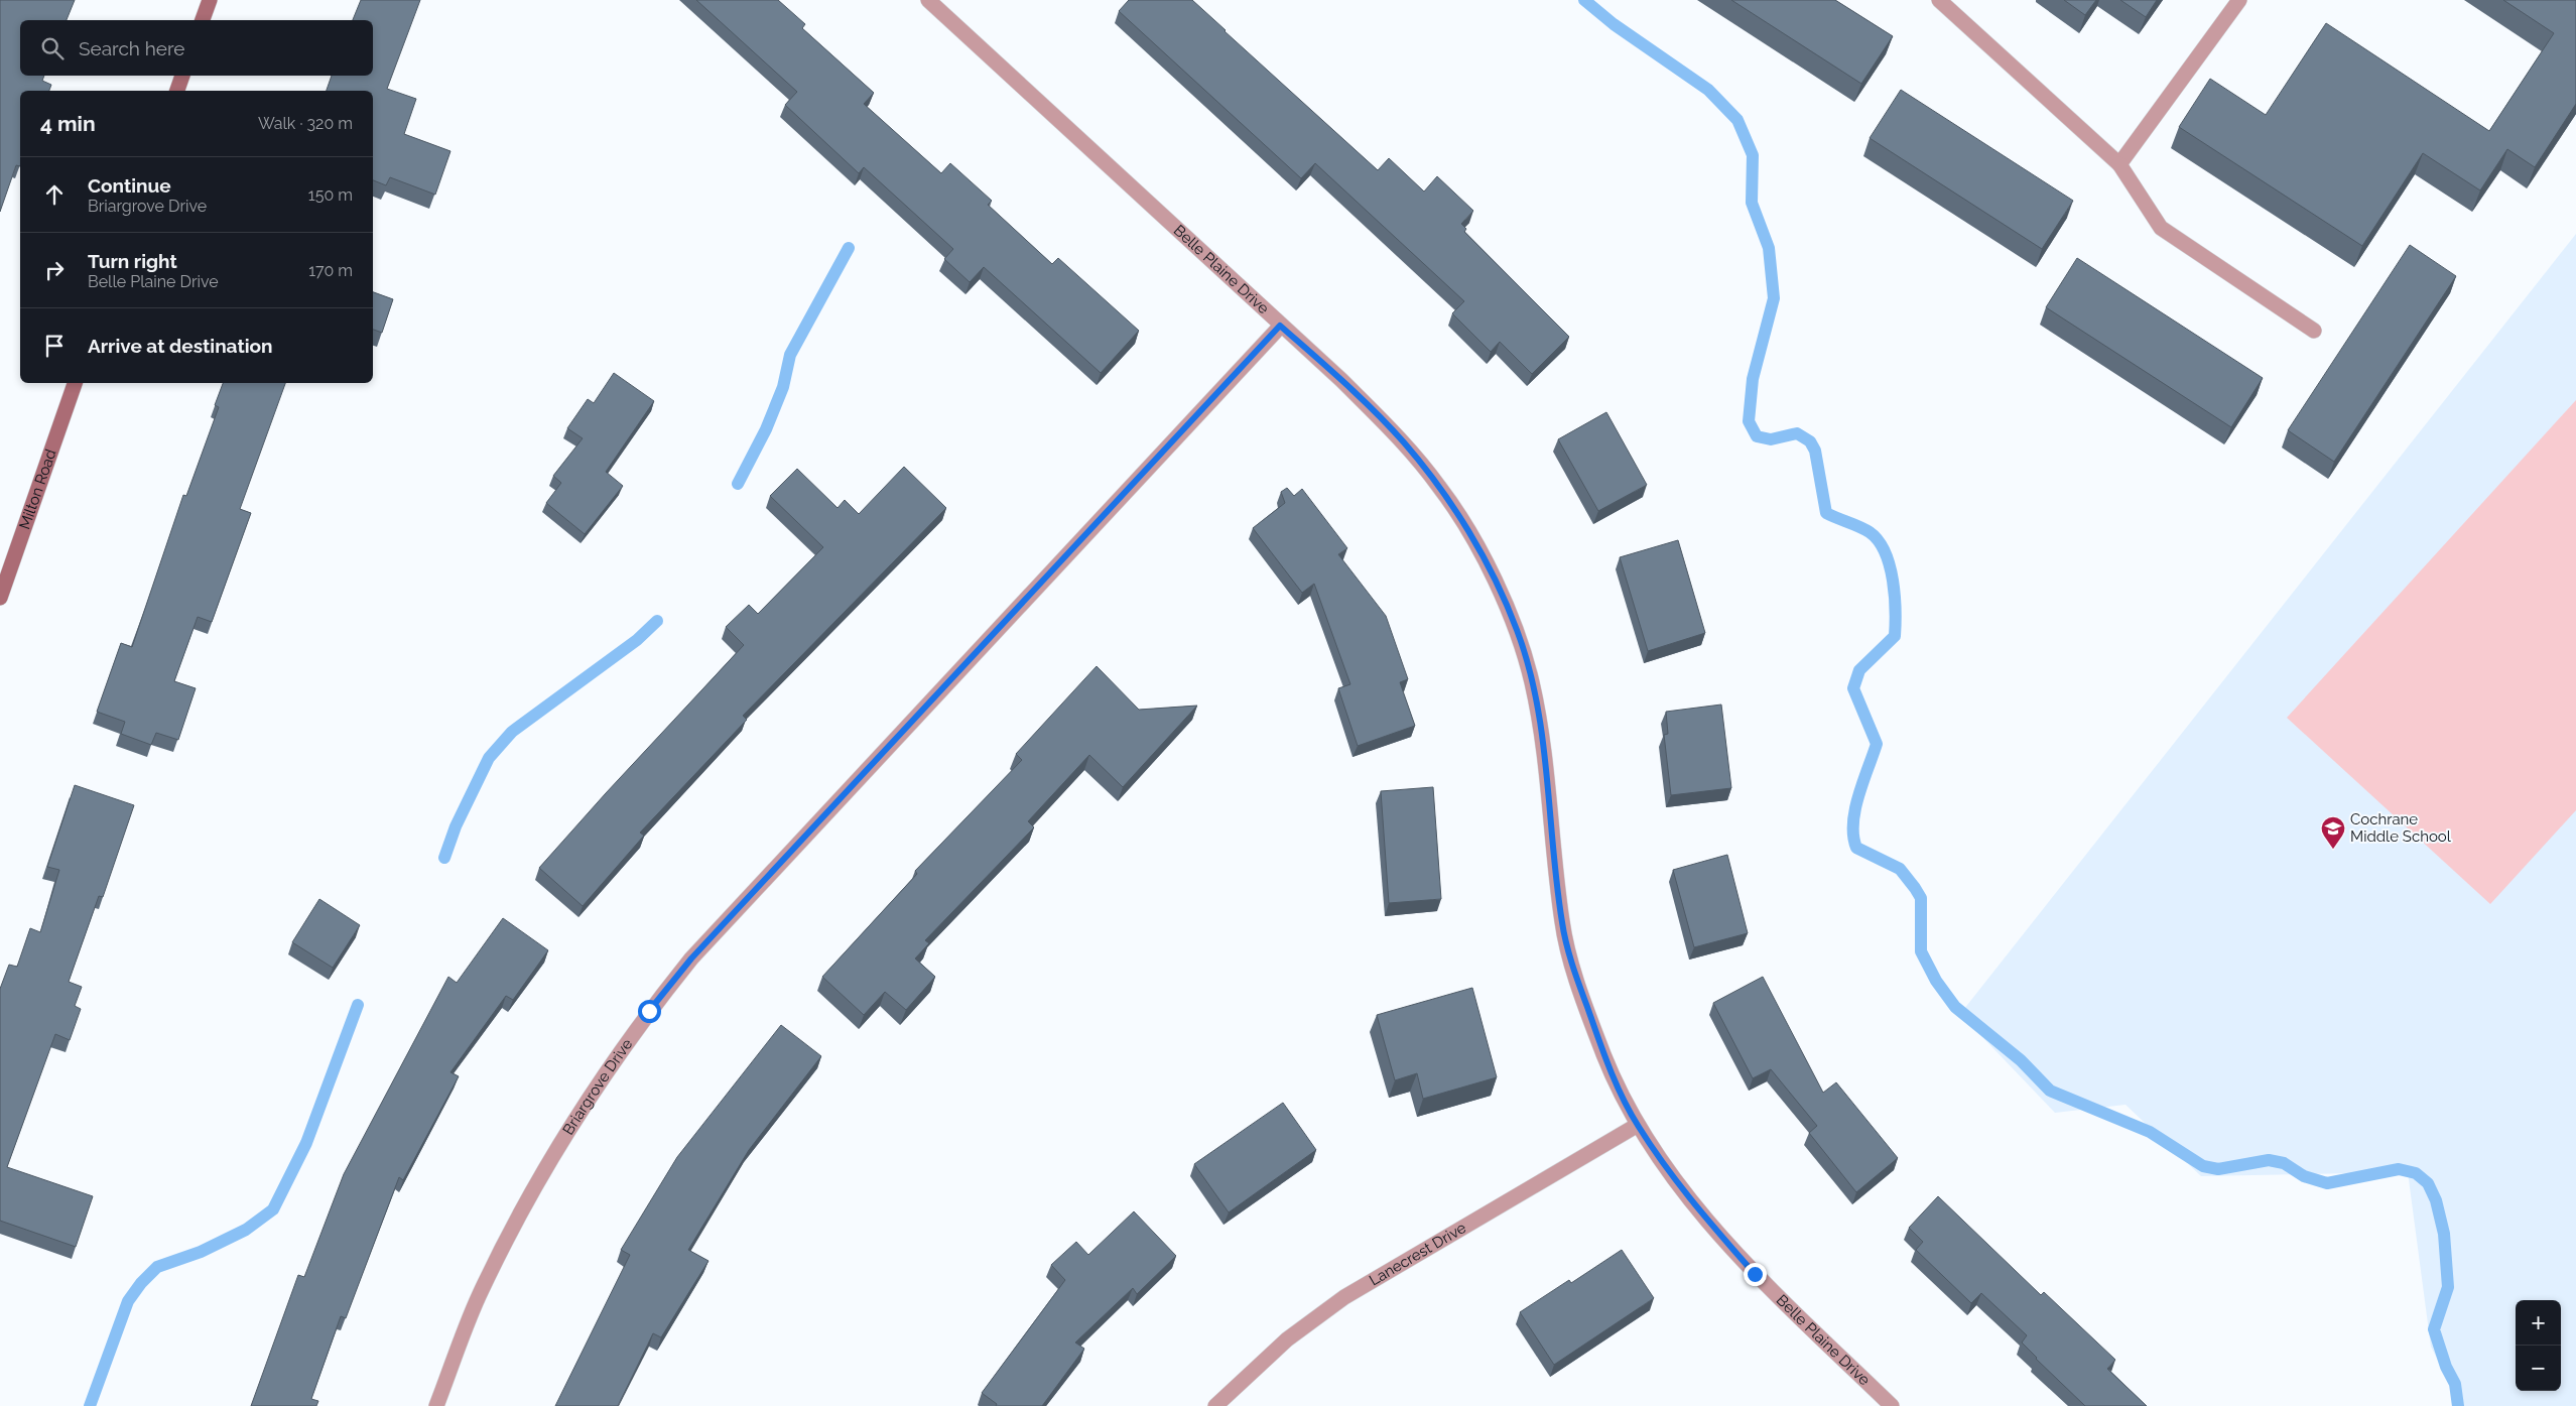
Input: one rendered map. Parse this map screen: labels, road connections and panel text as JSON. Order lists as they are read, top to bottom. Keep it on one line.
{"streets":{"street":["Belle Plaine Drive","Milton Road","Briargrove Drive","Lanecrest Drive"]},"crossings":[["Belle Plaine Drive","Briargrove Drive"],["Belle Plaine Drive","Lanecrest Drive"]],"places":{"school or university":["Cochrane Middle School"]},"page":{"search":"Search here","heading":["4 min","Walk · 320 m"],"list":[["Continue","Briargrove Drive","150 m"],["Turn right","Belle Plaine Drive","170 m"],"Arrive at destination"],"map_buttons":["+","−"]}}
